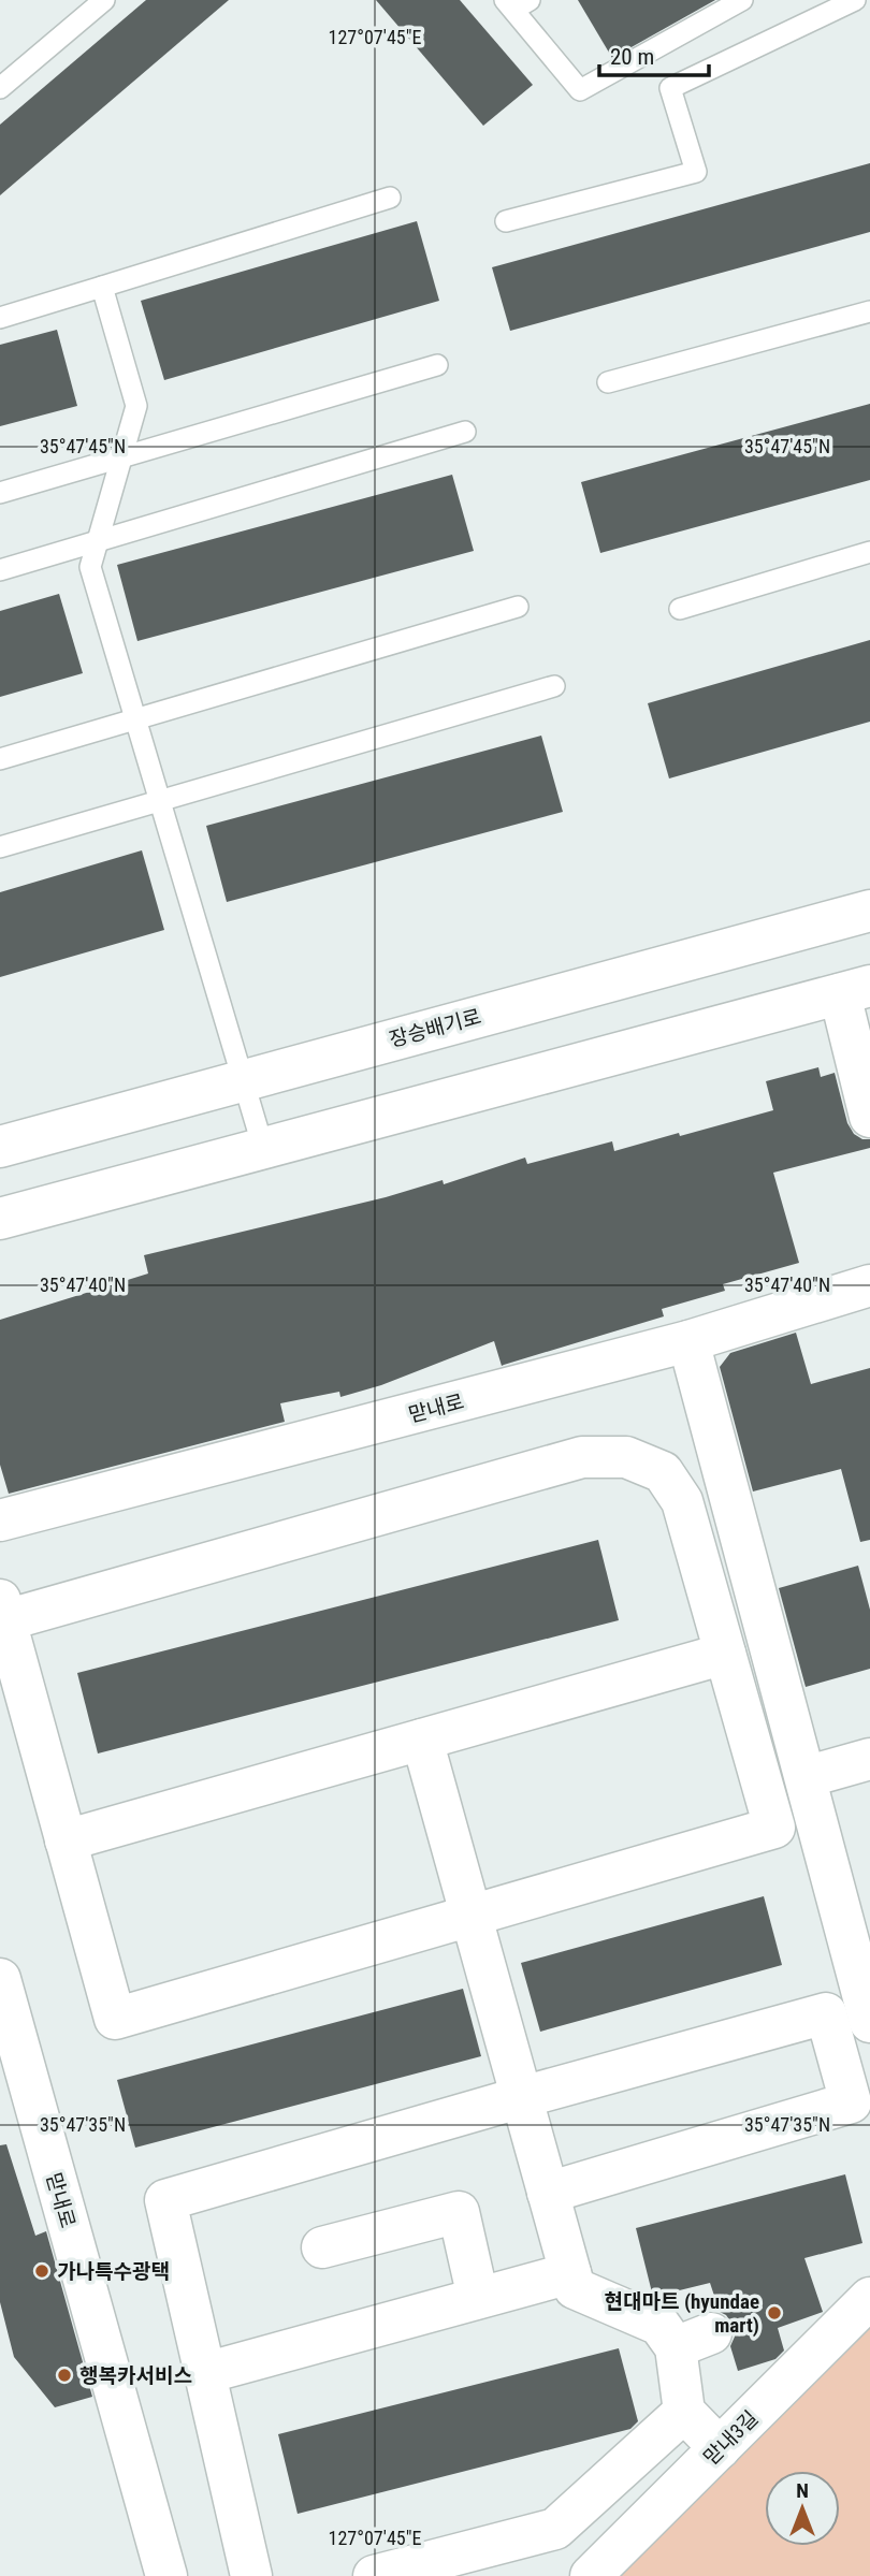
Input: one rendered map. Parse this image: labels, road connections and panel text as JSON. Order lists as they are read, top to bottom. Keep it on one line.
{"streets":{"street":["장승배기로","맏내로","맏내3길"]},"places":["가나특수광택","현대마트 (hyundae mart)","행복카서비스"],"scale_bar":"20 m","north":"top","coordinates":["127°07'45\"E","35°47'45\"N","35°47'40\"N","35°47'35\"N"]}
